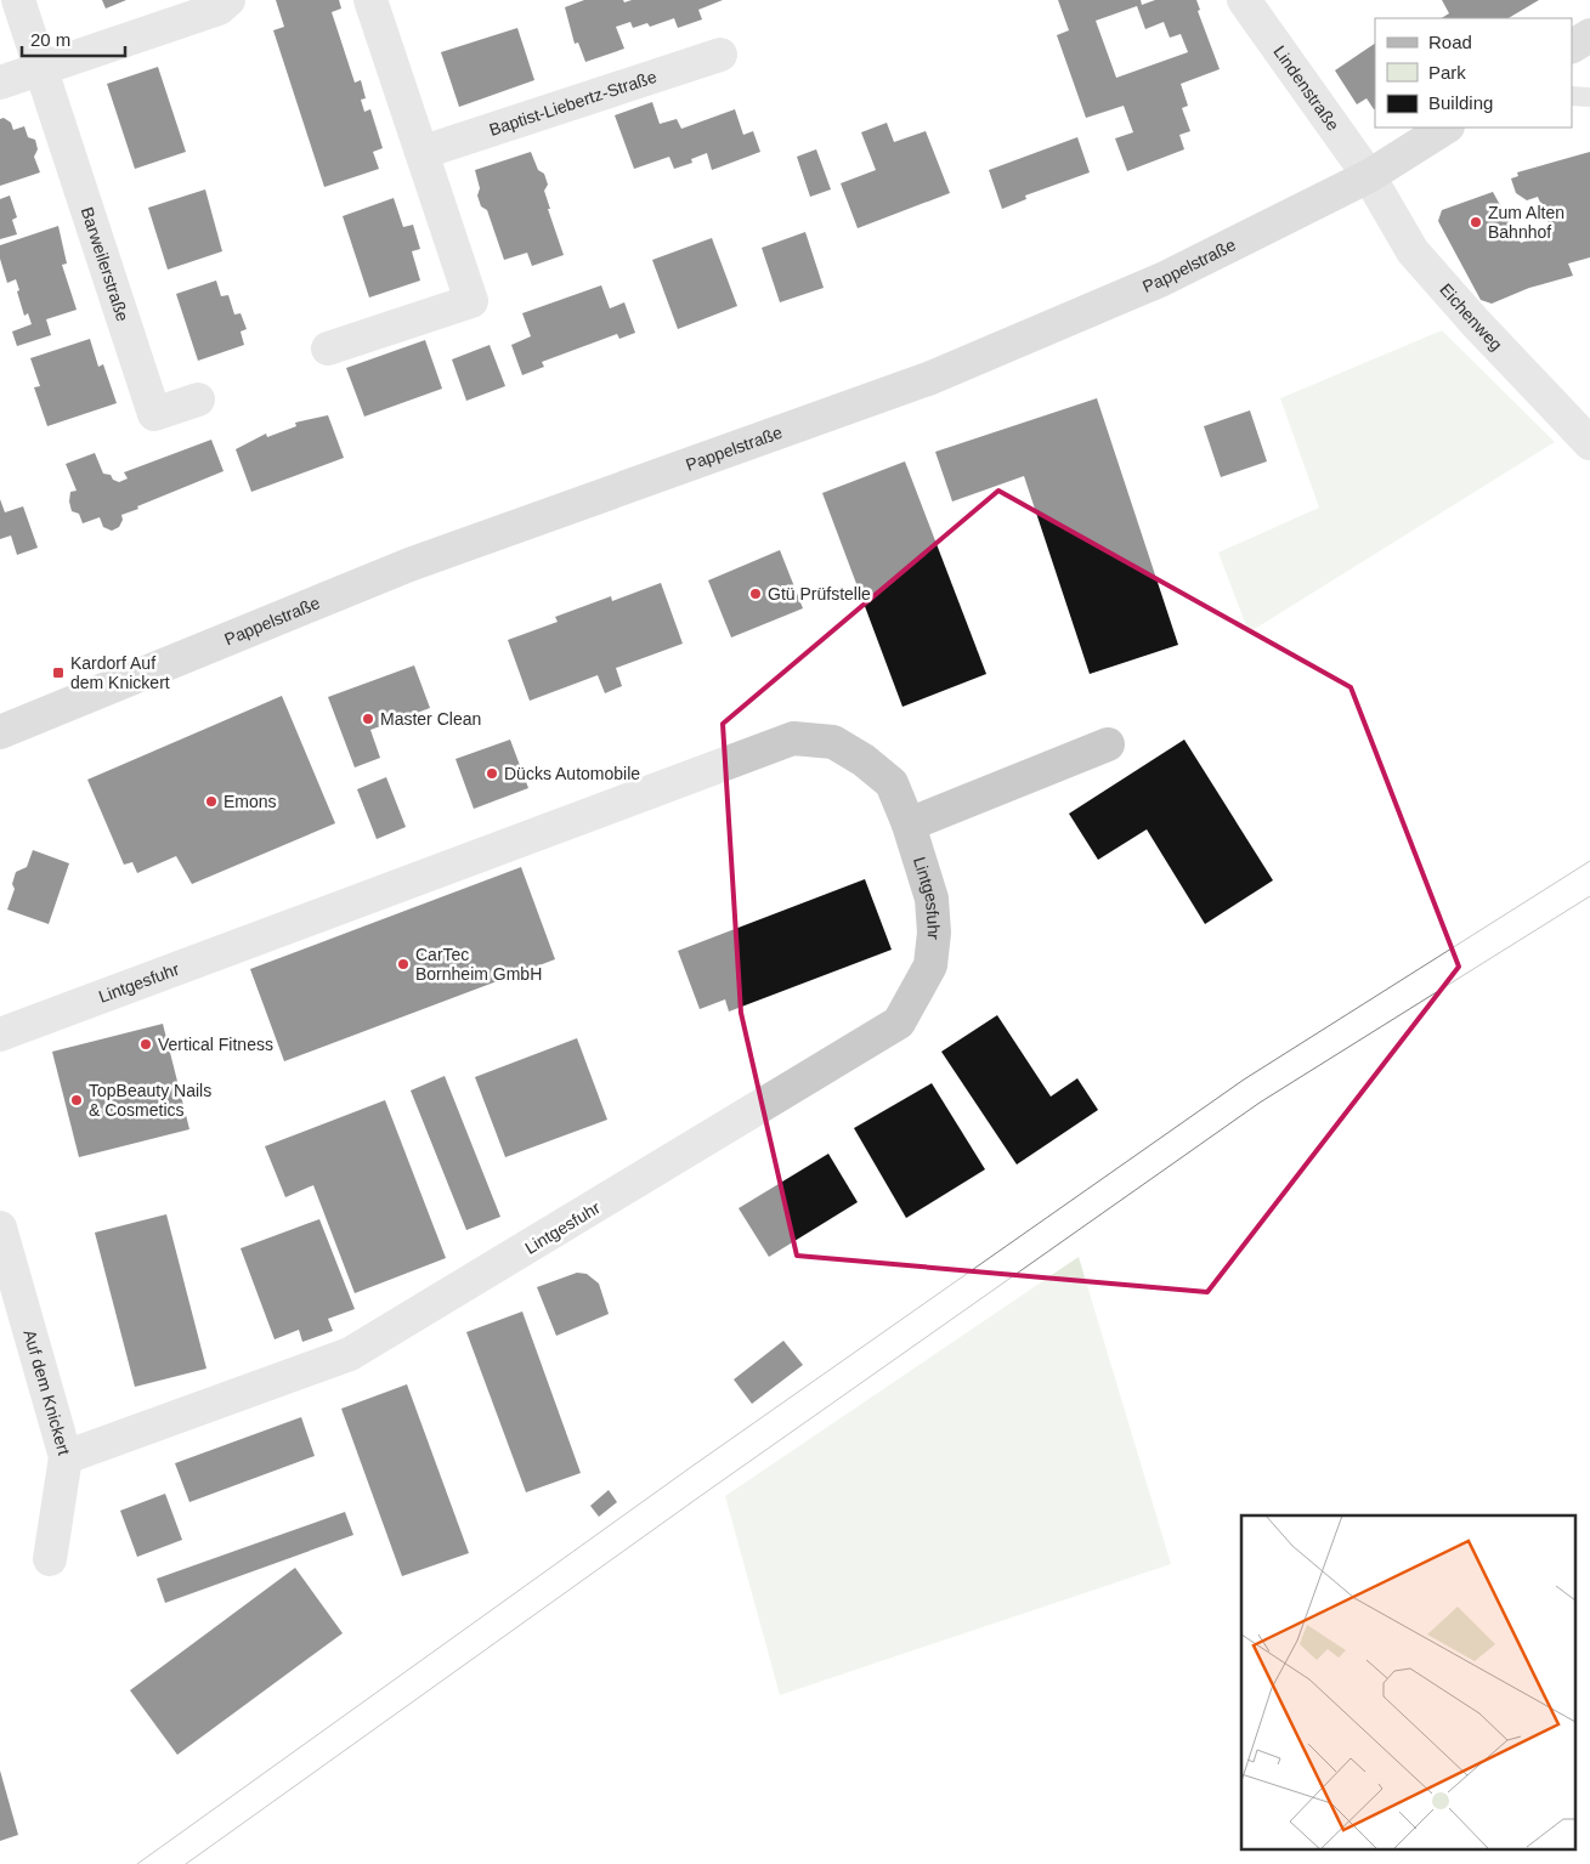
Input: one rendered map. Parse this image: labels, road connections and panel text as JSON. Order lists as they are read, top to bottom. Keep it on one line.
{"streets":{"main road":["Pappelstraße"],"street":["Lindenstraße","Baptist-Liebertz-Straße","Barweilerstraße","Eichenweg","Lintgesfuhr","Auf dem Knickert"]},"crossings":[["Lindenstraße","Pappelstraße"],["Lindenstraße","Eichenweg"],["Pappelstraße","Eichenweg"],["Lintgesfuhr","Auf dem Knickert"]],"places":{"other":["Zum Alten Bahnhof","Gtü Prüfstelle","Master Clean","Dücks Automobile","Emons","CarTec Bornheim GmbH","Vertical Fitness","TopBeauty Nails & Cosmetics"],"transit":["Kardorf Auf dem Knickert"]},"legend":["Road","Park","Building"],"scale_bar":"20 m"}
